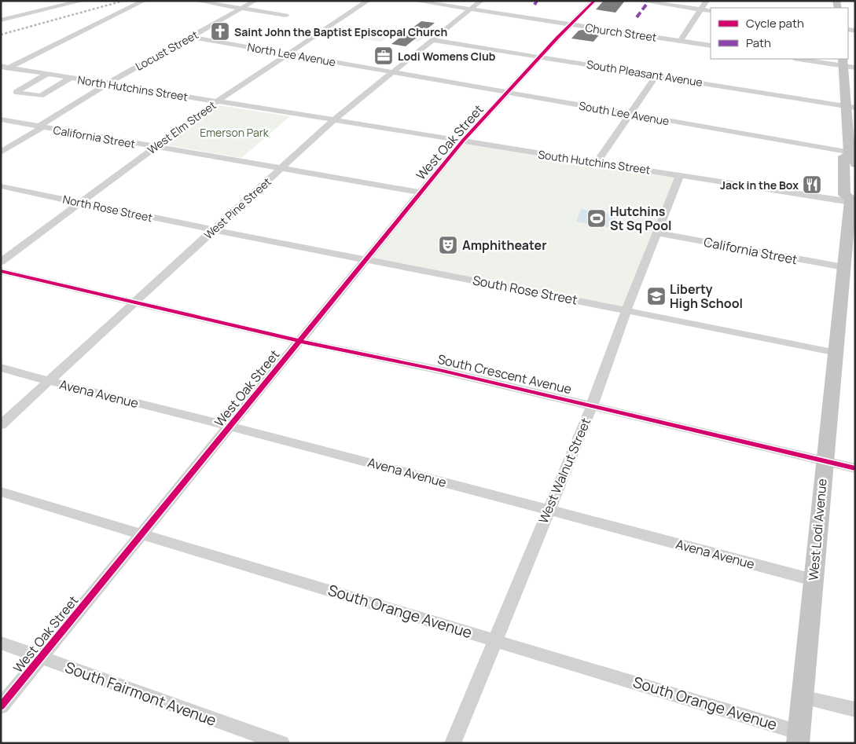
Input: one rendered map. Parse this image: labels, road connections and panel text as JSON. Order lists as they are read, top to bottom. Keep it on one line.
{"streets":{"main road":["West Lodi Avenue"],"street":["Church Street","Locust Street","North Lee Avenue","South Pleasant Avenue","North Hutchins Street","South Lee Avenue","West Elm Street","California Street","West Oak Street","South Hutchins Street","North Rose Street","West Pine Street","South Rose Street","South Crescent Avenue","Avena Avenue","West Walnut Street","South Orange Avenue","South Fairmont Avenue"]},"crossings":[["Church Street","West Oak Street"],["Church Street","West Pine Street"],["Locust Street","North Lee Avenue"],["Locust Street","North Hutchins Street"],["Locust Street","California Street"],["North Lee Avenue","South Lee Avenue"],["North Lee Avenue","West Elm Street"],["North Lee Avenue","West Pine Street"],["South Pleasant Avenue","West Oak Street"],["South Pleasant Avenue","West Pine Street"],["South Pleasant Avenue","West Lodi Avenue"],["North Hutchins Street","West Elm Street"],["North Hutchins Street","South Hutchins Street"],["North Hutchins Street","West Pine Street"],["South Lee Avenue","West Oak Street"],["South Lee Avenue","West Pine Street"],["South Lee Avenue","West Lodi Avenue"],["West Elm Street","California Street"],["West Elm Street","North Rose Street"],["California Street","West Oak Street"],["California Street","West Pine Street"],["California Street","West Walnut Street"],["California Street","West Lodi Avenue"],["West Oak Street","South Hutchins Street"],["West Oak Street","South Rose Street"],["West Oak Street","South Crescent Avenue"],["West Oak Street","Avena Avenue"],["West Oak Street","South Orange Avenue"],["West Oak Street","South Fairmont Avenue"],["South Hutchins Street","West Pine Street"],["South Hutchins Street","West Walnut Street"],["South Hutchins Street","West Lodi Avenue"],["North Rose Street","West Pine Street"],["North Rose Street","South Rose Street"],["West Pine Street","South Rose Street"],["West Pine Street","South Crescent Avenue"],["West Pine Street","Avena Avenue"],["South Rose Street","West Walnut Street"],["South Rose Street","West Lodi Avenue"],["South Crescent Avenue","West Walnut Street"],["South Crescent Avenue","West Lodi Avenue"],["Avena Avenue","West Walnut Street"],["Avena Avenue","West Lodi Avenue"],["West Walnut Street","South Orange Avenue"],["West Lodi Avenue","South Orange Avenue"]],"parks":["Emerson Park"],"places":{"church":["Saint John the Baptist Episcopal Church"],"office":["Lodi Womens Club"],"restaurant":["Jack in the Box"],"sports":["Hutchins St Sq Pool"],"theatre":["Amphitheater"],"school or university":["Liberty High School"]},"legend":["Cycle path","Path"]}
